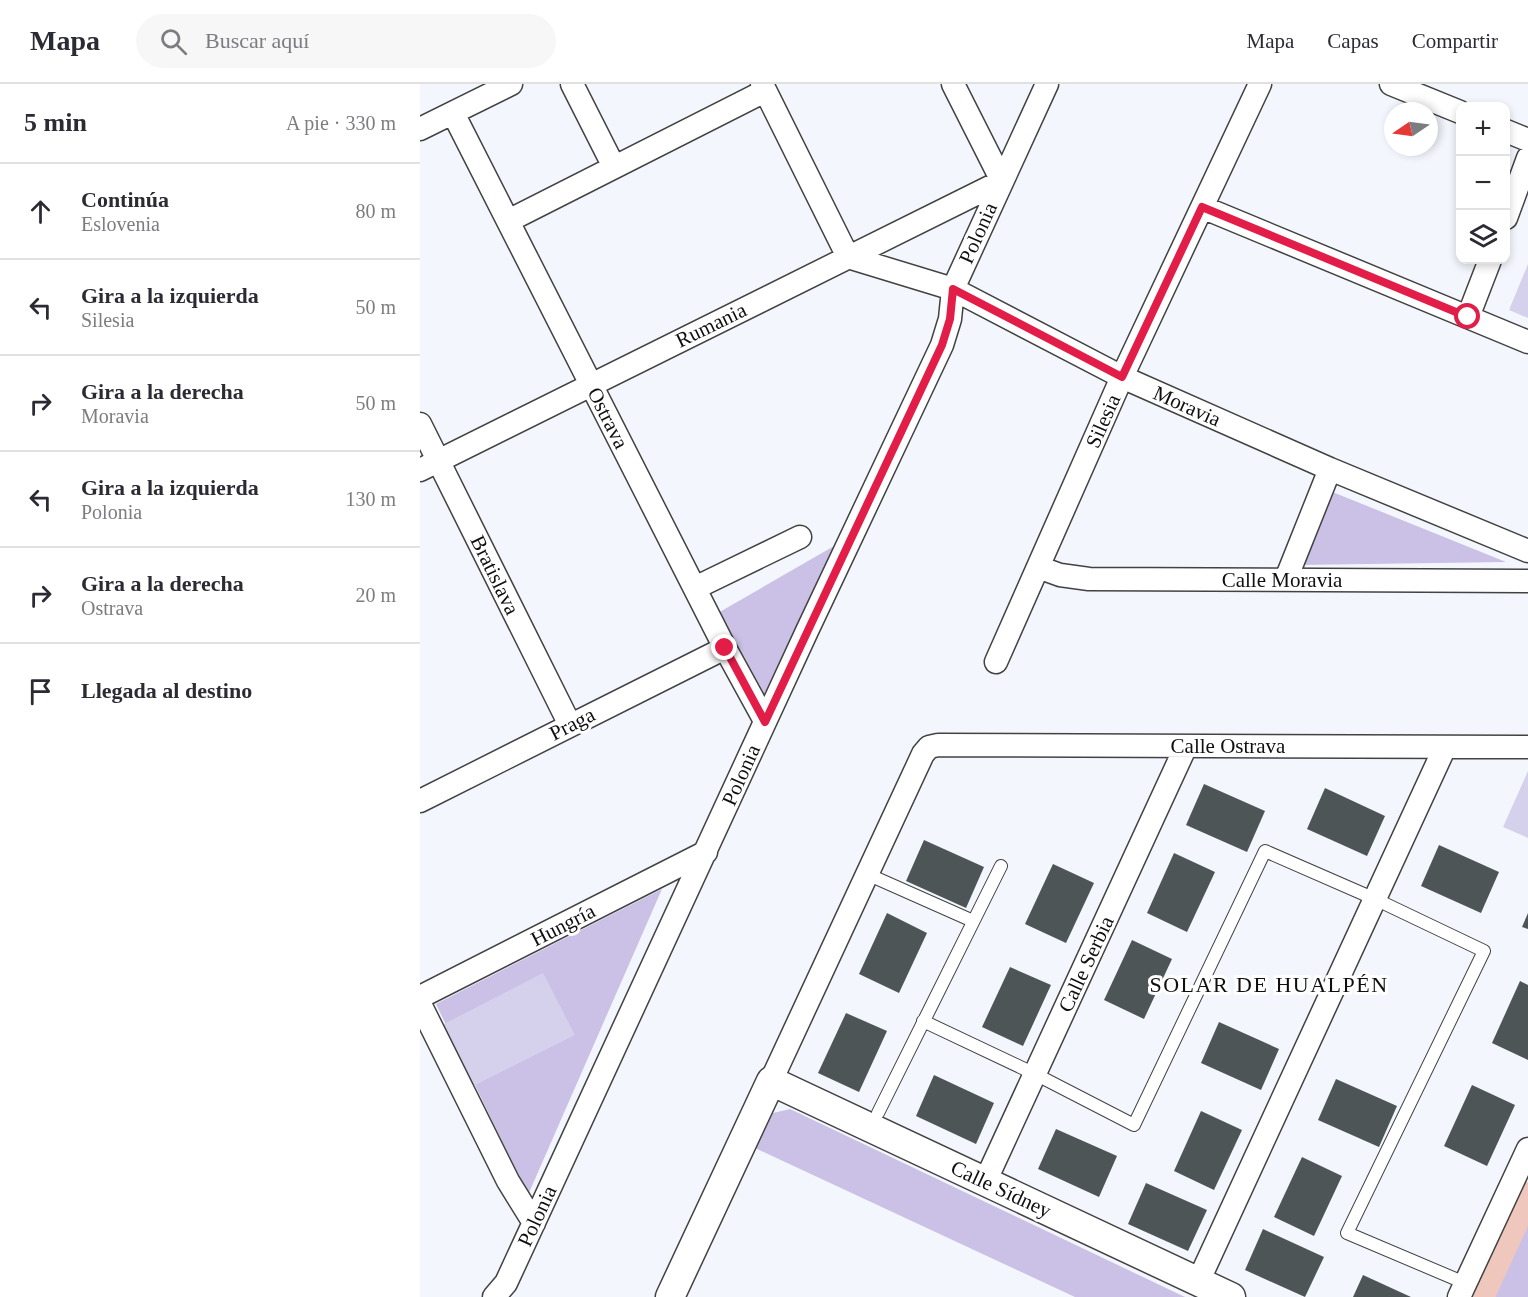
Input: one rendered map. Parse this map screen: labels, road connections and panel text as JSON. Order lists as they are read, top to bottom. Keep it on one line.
{"streets":{"street":["Polonia","Rumania","Moravia","Ostrava","Silesia","Bratislava","Calle Moravia","Praga","Calle Ostrava","Hungría","Calle Serbia","Calle Sídney"]},"crossings":[["Polonia","Rumania"],["Polonia","Moravia"],["Polonia","Ostrava"],["Polonia","Hungría"],["Rumania","Moravia"],["Rumania","Ostrava"],["Rumania","Bratislava"],["Moravia","Silesia"],["Ostrava","Praga"],["Silesia","Calle Moravia"],["Bratislava","Praga"],["Calle Ostrava","Calle Serbia"],["Calle Serbia","Calle Sídney"]],"districts":["SOLAR DE HUALPÉN"],"north":"left","page":{"header":"Mapa","search":"Buscar aquí","nav":["Mapa","Capas","Compartir"],"heading":["5 min","A pie · 330 m"],"map_buttons":["+","−"],"list":[["Continúa","Eslovenia","80 m"],["Gira a la izquierda","Silesia","50 m"],["Gira a la derecha","Moravia","50 m"],["Gira a la izquierda","Polonia","130 m"],["Gira a la derecha","Ostrava","20 m"],"Llegada al destino"]}}
